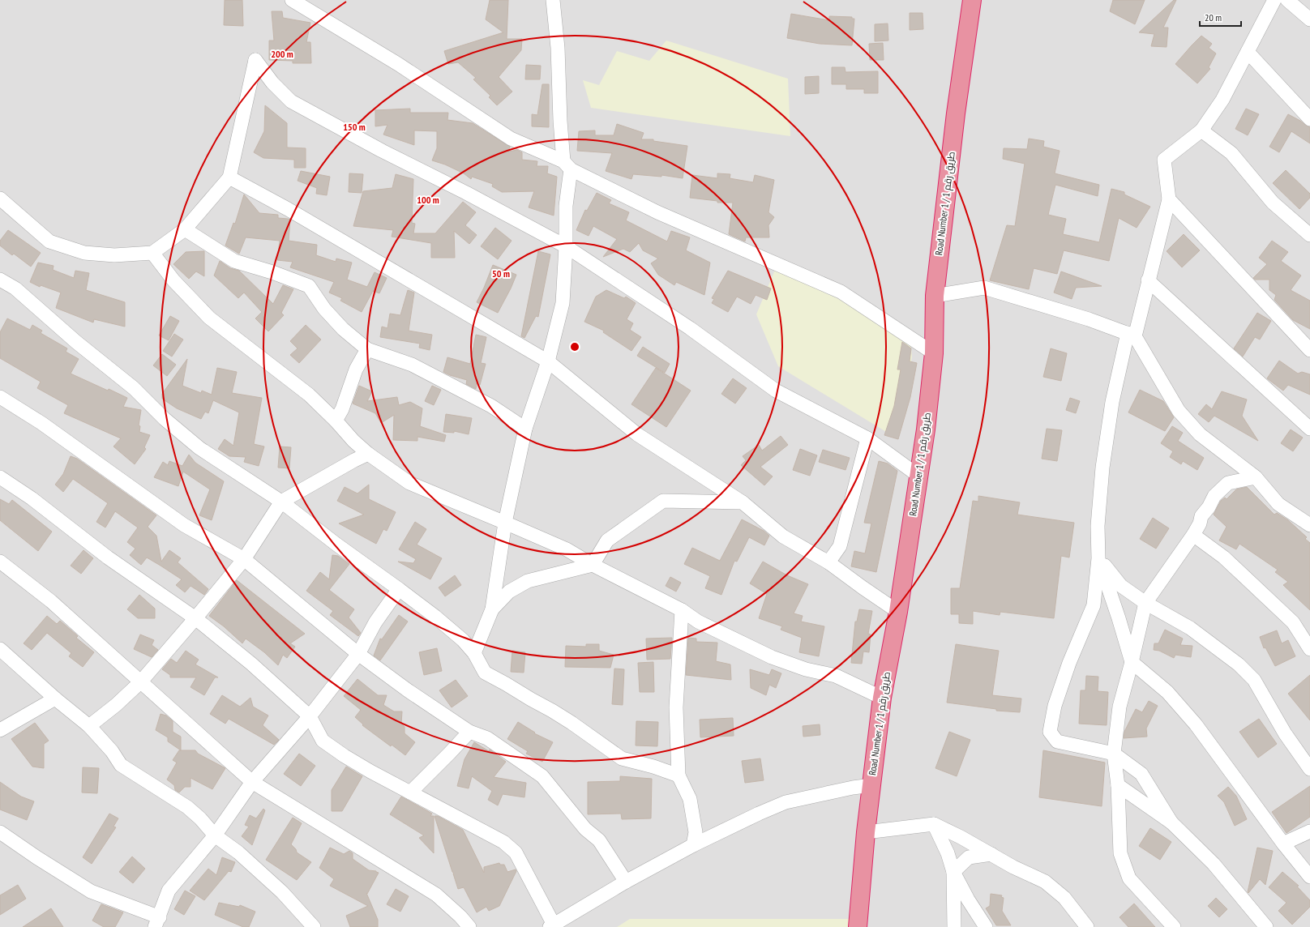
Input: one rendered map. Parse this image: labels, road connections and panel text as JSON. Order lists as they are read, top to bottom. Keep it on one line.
{"streets":{"highway":["Road Number 1 / طريق رقم 1"]},"scale_bar":"20 m","rings":["200 m","150 m","100 m","50 m"]}
